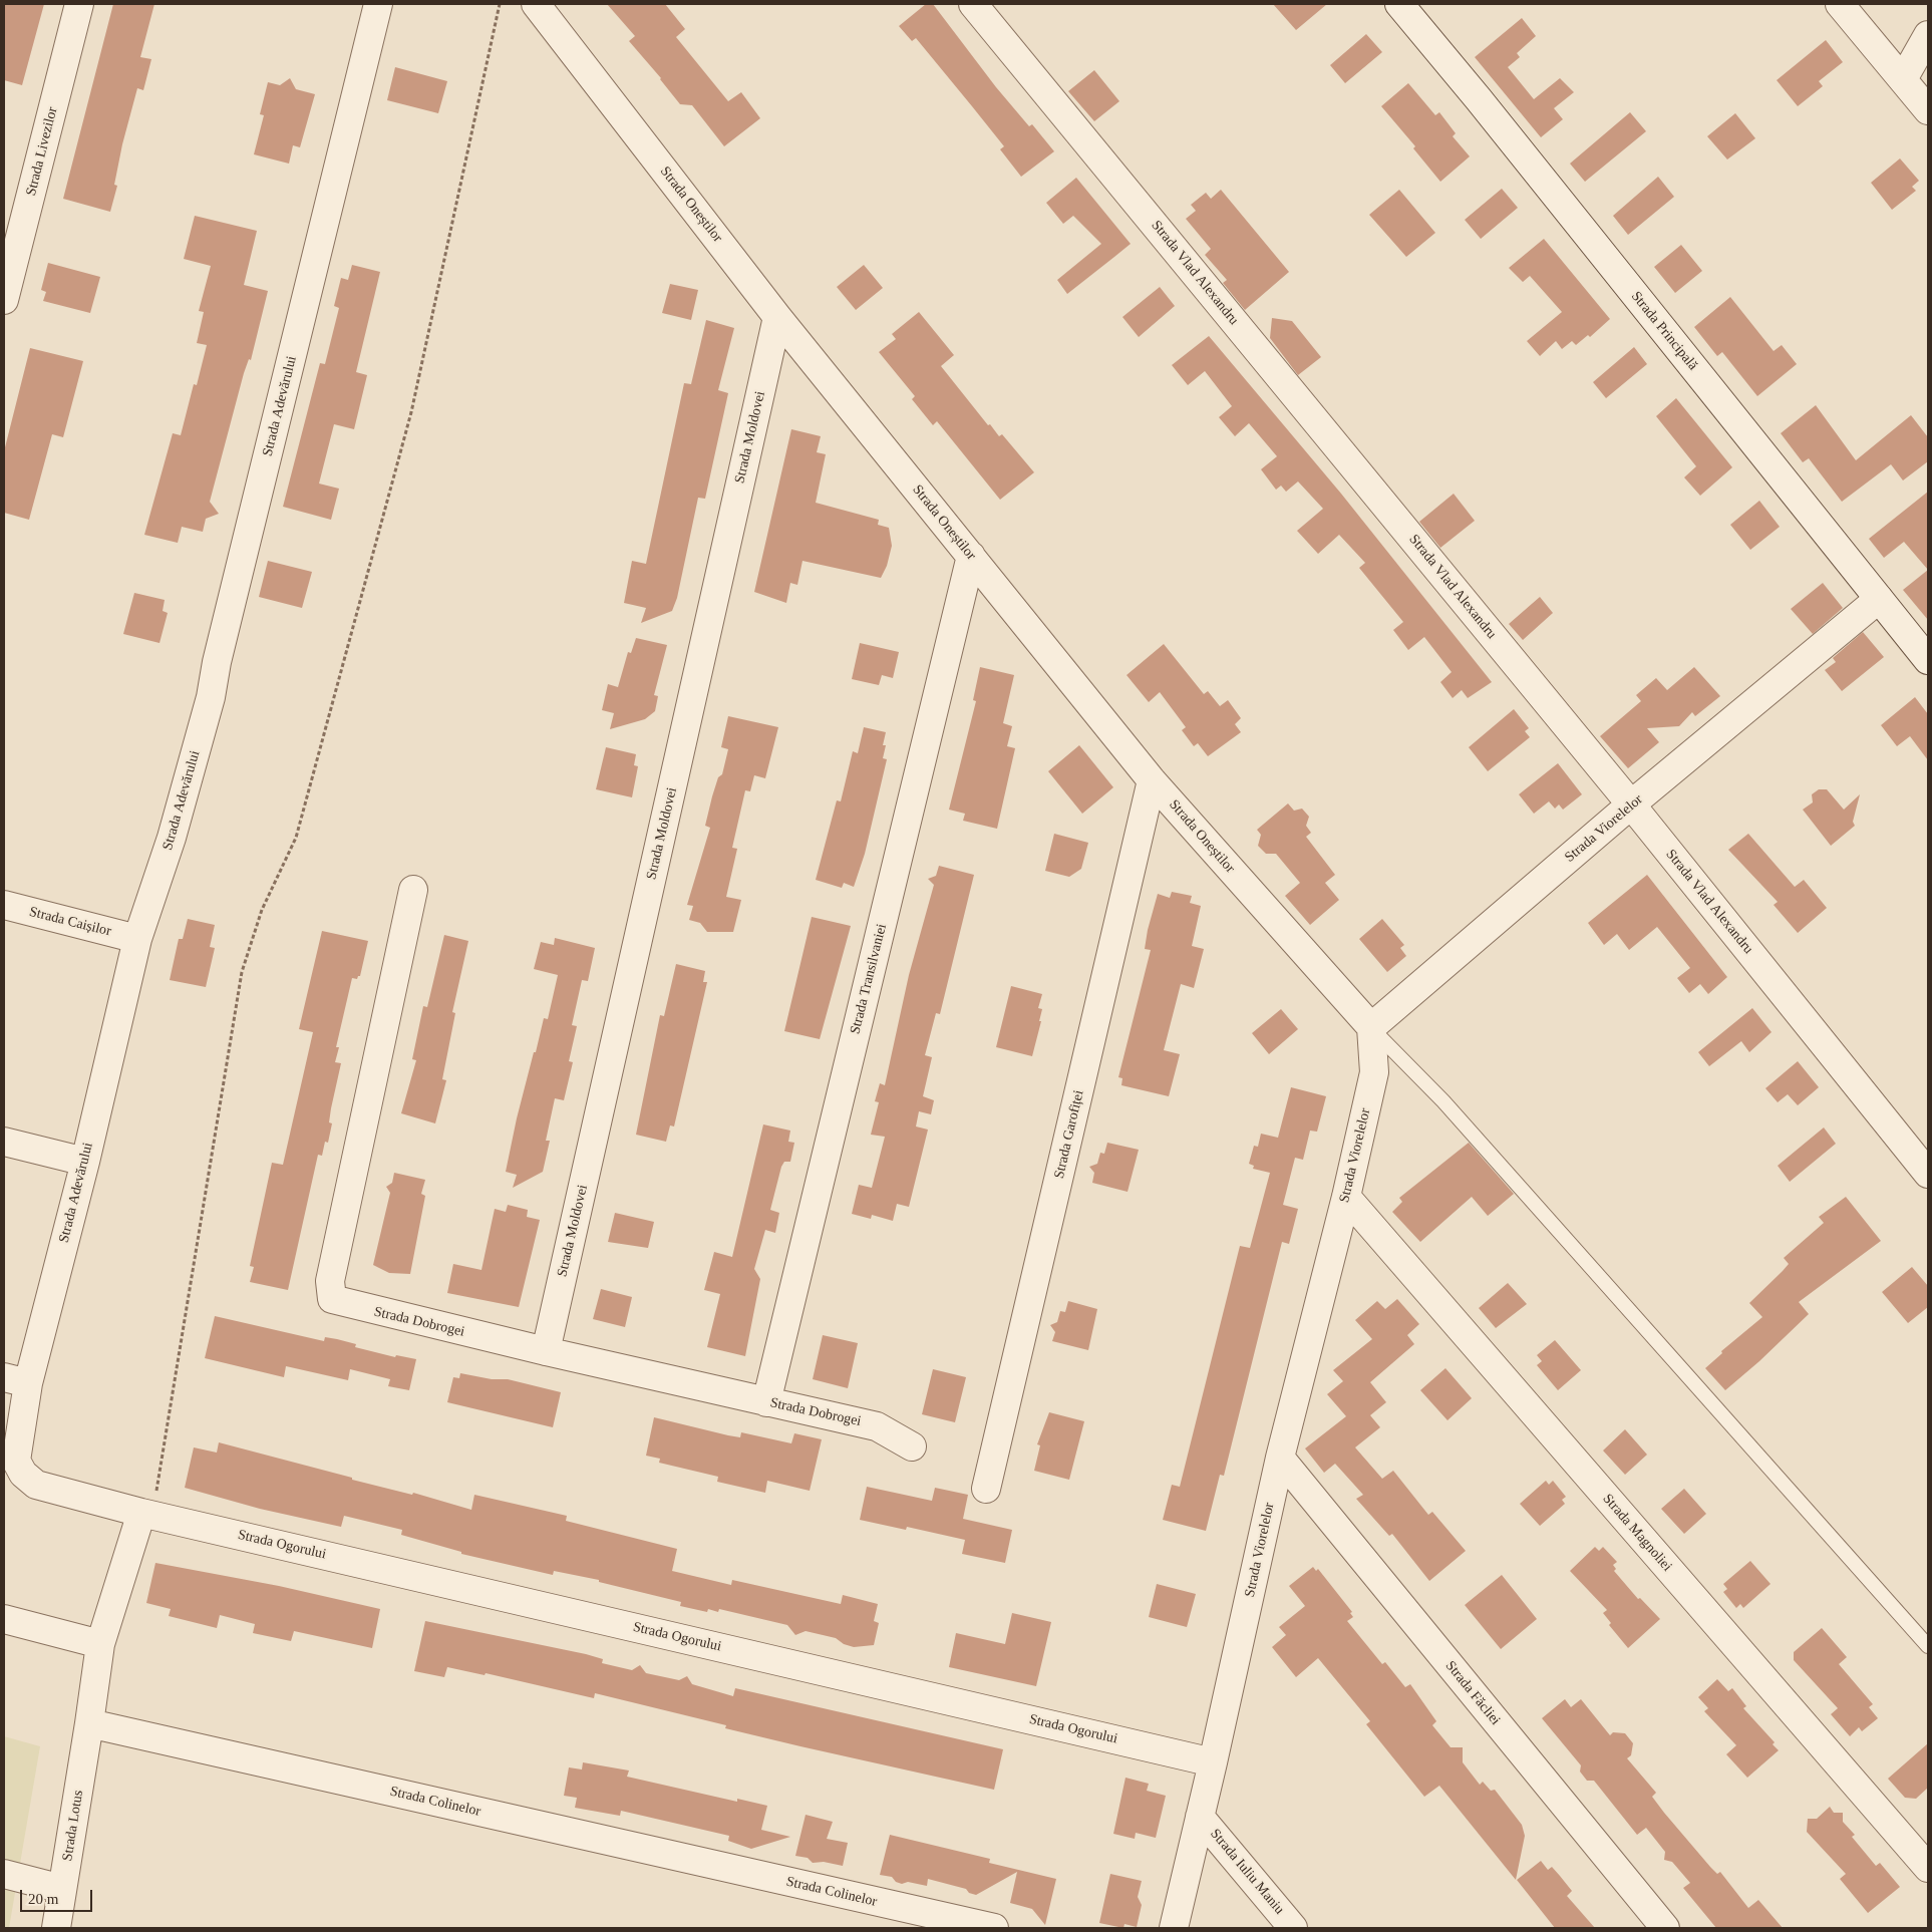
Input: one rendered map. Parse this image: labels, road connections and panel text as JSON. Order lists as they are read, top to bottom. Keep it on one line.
{"streets":{"street":["Strada Livezilor","Strada Oneștilor","Strada Vlad Alexandru","Strada Principală","Strada Adevărului","Strada Moldovei","Strada Viorelelor","Strada Caișilor","Strada Transilvaniei","Strada Garofiței","Strada Dobrogei","Strada Magnoliei","Strada Ogorului","Strada Făcliei","Strada Colinelor","Strada Lotus","Strada Iuliu Maniu"]},"crossings":[["Strada Oneștilor","Strada Moldovei"],["Strada Oneștilor","Strada Viorelelor"],["Strada Oneștilor","Strada Transilvaniei"],["Strada Oneștilor","Strada Garofiței"],["Strada Vlad Alexandru","Strada Viorelelor"],["Strada Principală","Strada Viorelelor"],["Strada Adevărului","Strada Caișilor"],["Strada Adevărului","Strada Ogorului"],["Strada Moldovei","Strada Dobrogei"],["Strada Viorelelor","Strada Magnoliei"],["Strada Viorelelor","Strada Ogorului"],["Strada Viorelelor","Strada Făcliei"],["Strada Viorelelor","Strada Iuliu Maniu"],["Strada Transilvaniei","Strada Dobrogei"],["Strada Colinelor","Strada Lotus"]],"scale_bar":"20 m"}
